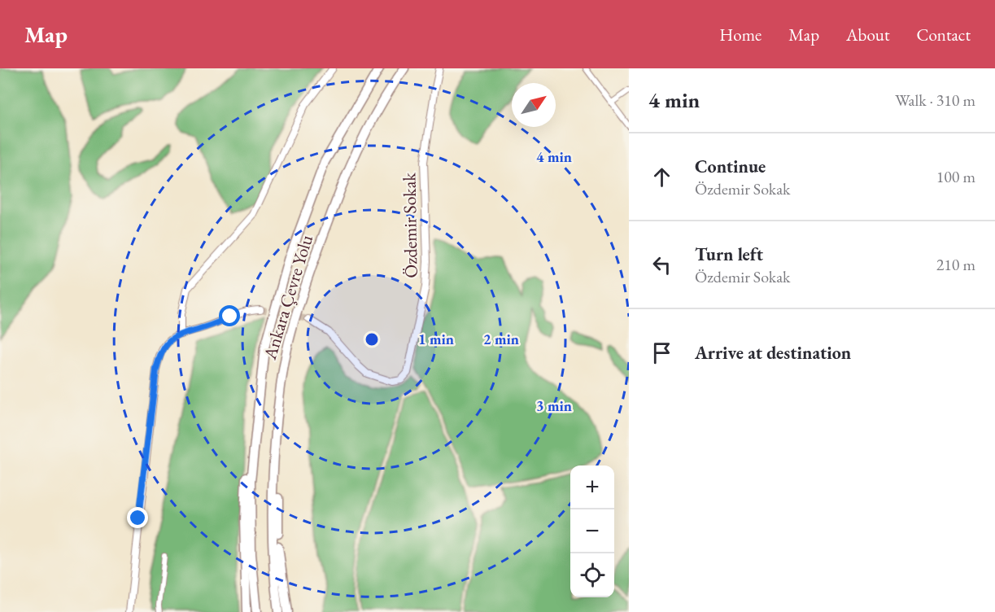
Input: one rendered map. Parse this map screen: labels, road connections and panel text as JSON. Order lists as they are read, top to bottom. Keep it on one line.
{"streets":{"highway":["Ankara Çevre Yolu"],"street":["Özdemir Sokak"]},"north":"top right","page":{"header":"Map","nav":["Home","Map","About","Contact"],"heading":["4 min","Walk · 310 m"],"list":[["Continue","Özdemir Sokak","100 m"],["Turn left","Özdemir Sokak","210 m"],"Arrive at destination"],"map_buttons":["+","−"]},"rings":["4 min","1 min","2 min","3 min"]}
